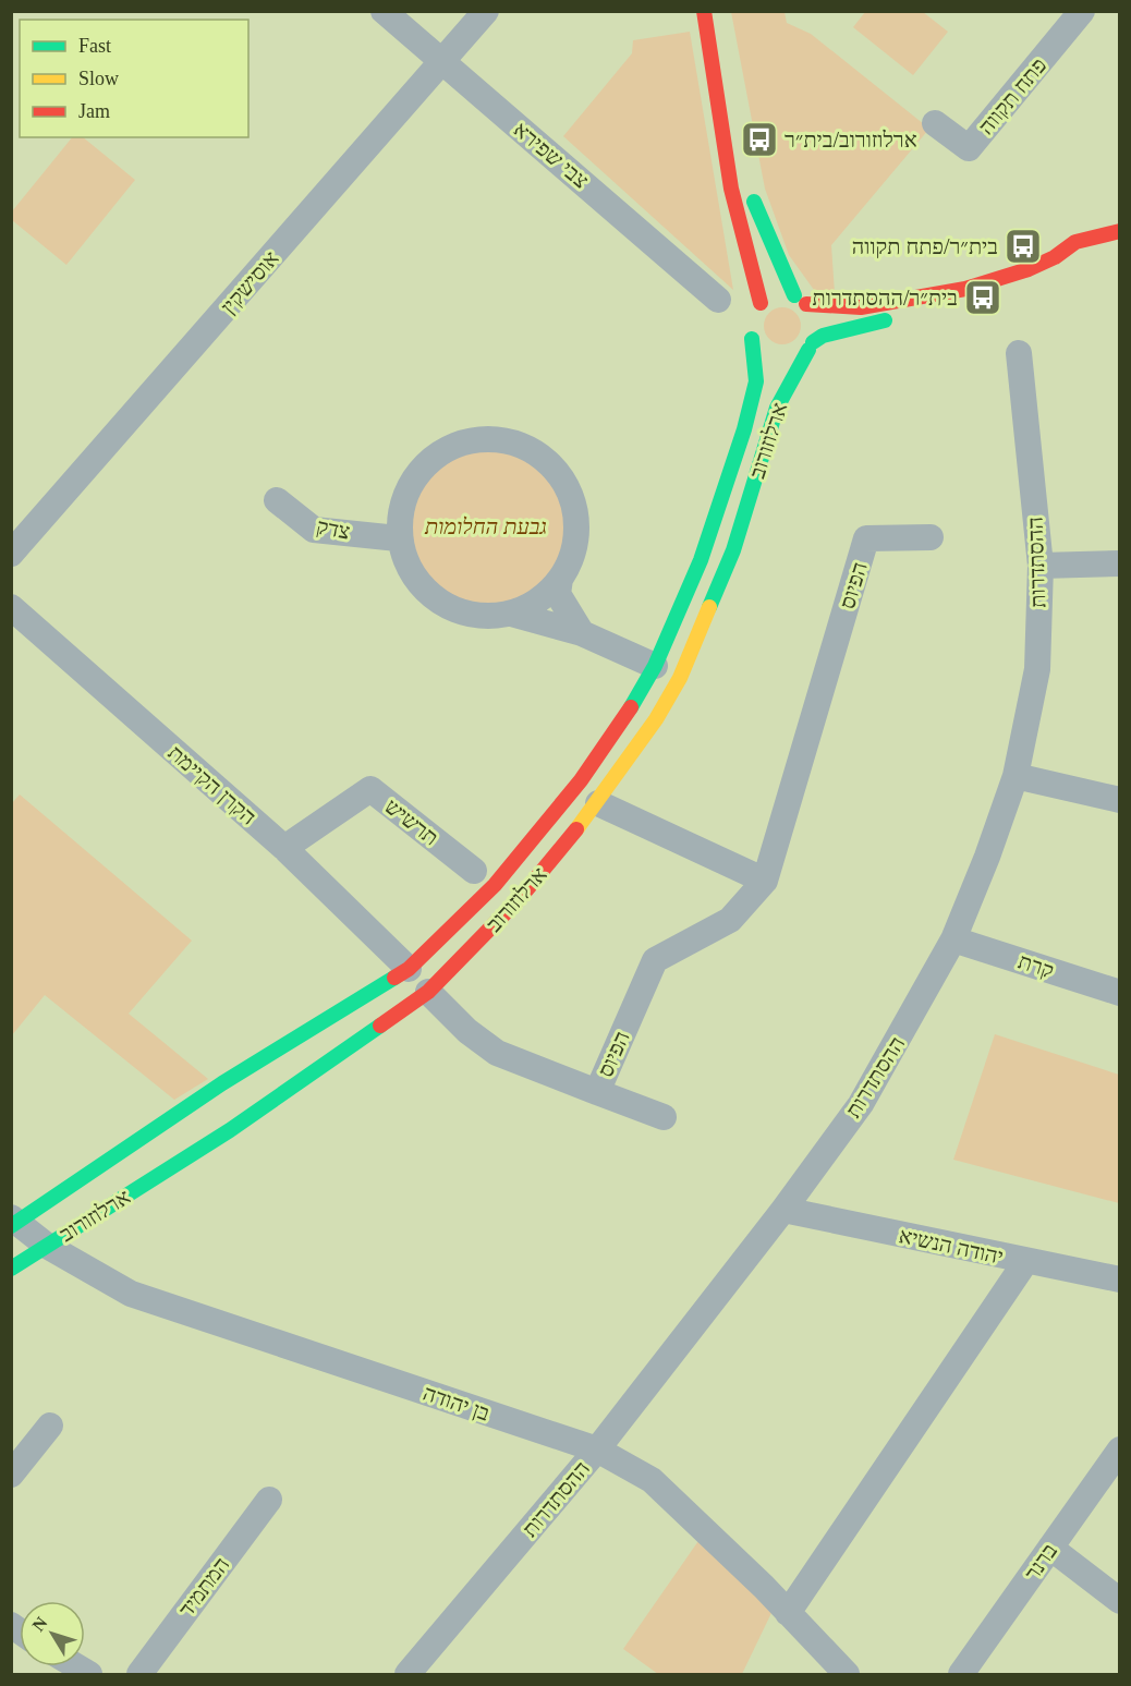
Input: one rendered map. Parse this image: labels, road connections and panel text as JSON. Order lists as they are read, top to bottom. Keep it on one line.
{"streets":{"main road":["ארלוזורוב"],"street":["פתח תקווה","צבי שפירא","אוסישקין","צדק","ההסתדרות","הפיוס","הקרן הקיימת","תרשיש","קרת","יהודה הנשיא","בן יהודה","ברנר","המתמיד"]},"crossings":[["צבי שפירא","אוסישקין"],["ארלוזורוב","הפיוס"],["ארלוזורוב","הקרן הקיימת"],["ארלוזורוב","בן יהודה"],["ההסתדרות","קרת"],["ההסתדרות","יהודה הנשיא"],["ההסתדרות","בן יהודה"],["הקרן הקיימת","תרשיש"]],"parks":["גבעת החלומות"],"places":{"bus stop":["ארלוזורוב/בית״ר","בית״ר/פתח תקווה","בית״ר/ההסתדרות"]},"legend":["Fast","Slow","Jam"],"north":"top left"}
